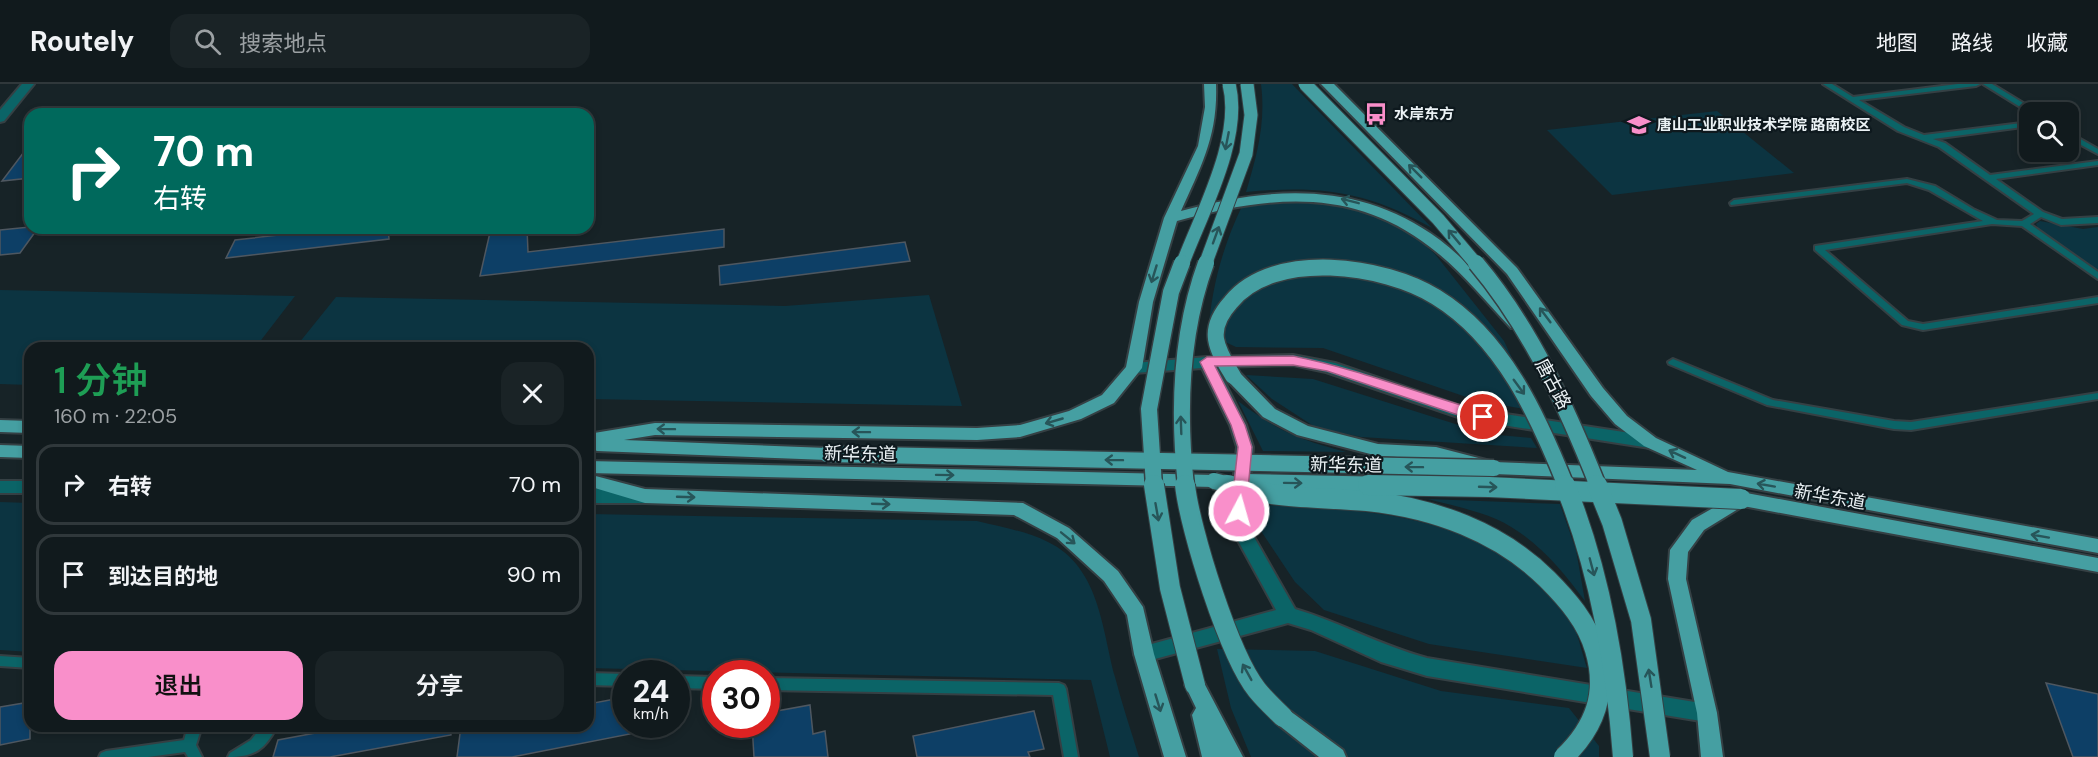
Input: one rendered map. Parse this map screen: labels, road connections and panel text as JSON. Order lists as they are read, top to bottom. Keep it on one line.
{"streets":{"main road":["唐古路","新华东道"]},"places":{"bus stop":["水岸东方"],"school or university":["唐山工业职业技术学院 路南校区"]},"page":{"header":"Routely","search":"搜索地点","nav":["地图","路线","收藏"],"turn":["70 m","右转"],"heading":["1 分钟","160 m · 22:05"],"list":[{"name":"右转","value":"70 m"},{"name":"到达目的地","value":"90 m"}],"buttons":["退出","分享"],"speed":"24 km/h","limit":"30"}}
